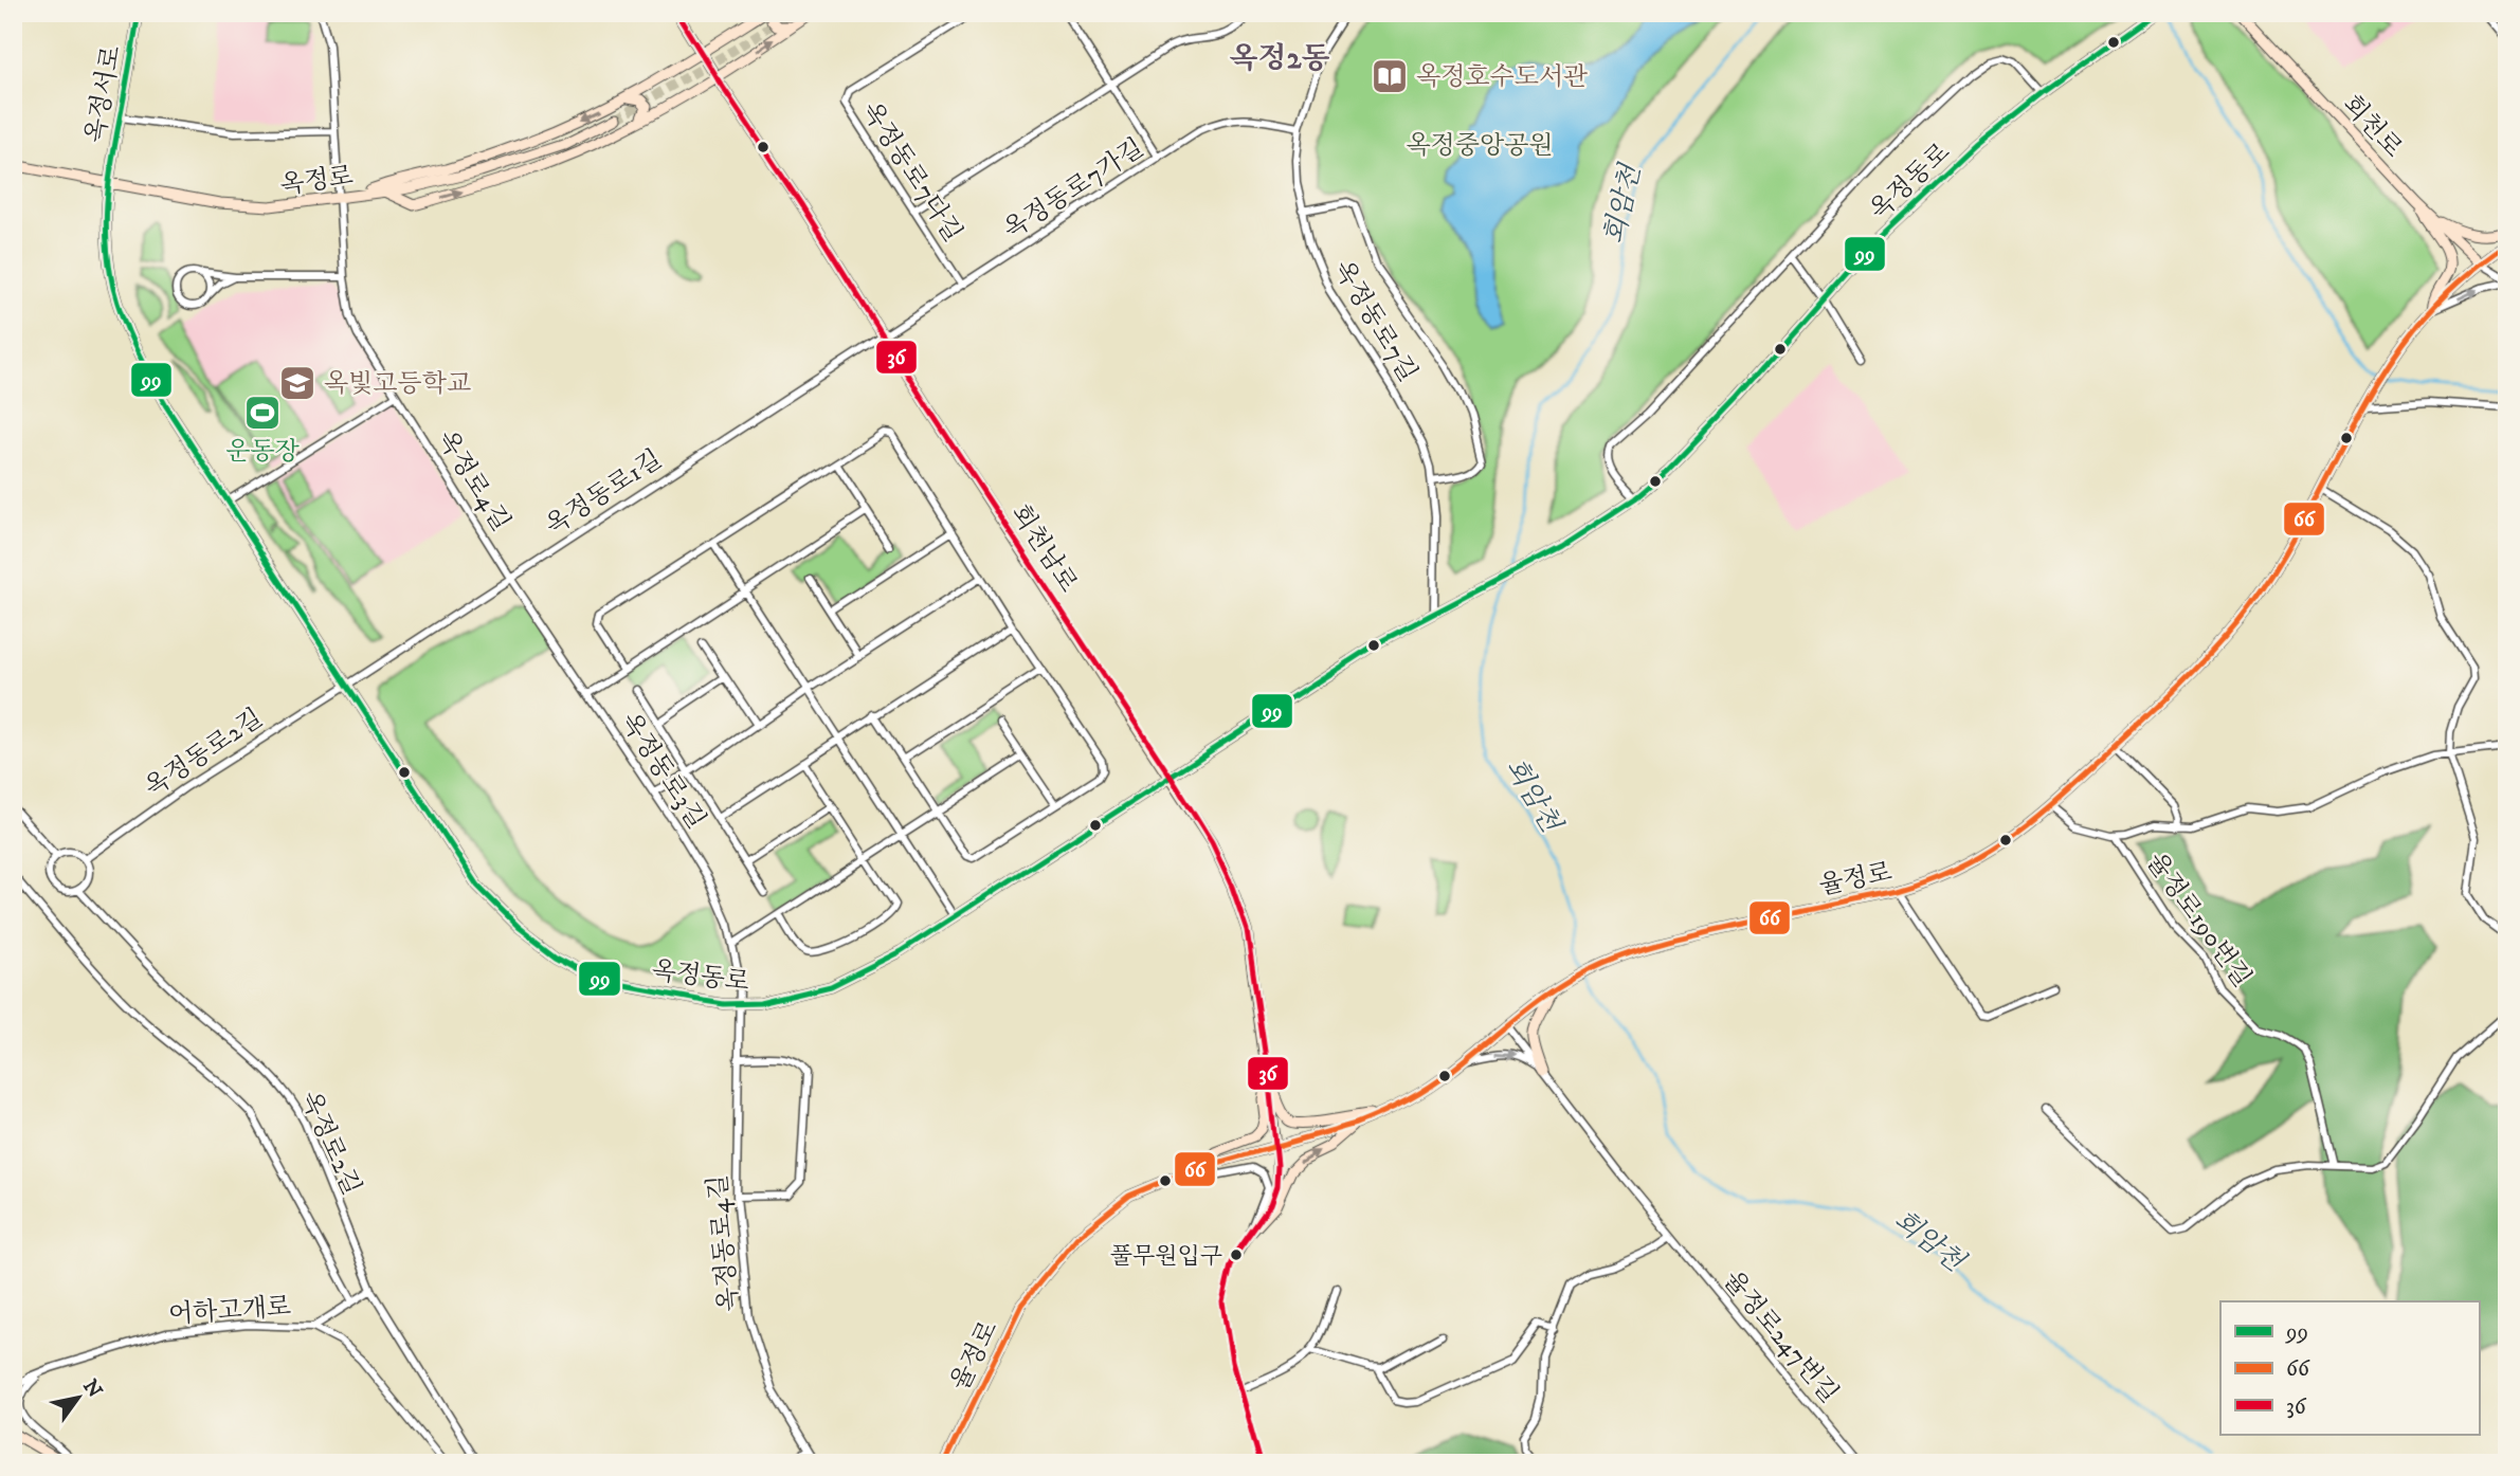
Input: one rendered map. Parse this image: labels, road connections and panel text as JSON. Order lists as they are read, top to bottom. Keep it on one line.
{"streets":{"main road":["옥정서로","회천로","옥정로","옥정동로","회천남로","율정로"],"street":["옥정동로7다길","옥정동로7가길","옥정동로7길","옥정로4길","옥정동로1길","옥정동로2길","옥정동로3길","율정로190번길","옥정로2길","옥정동로4길","어하고개로","율정로247번길"]},"crossings":[["옥정서로","옥정로"],["옥정서로","옥정동로"],["옥정동로7다길","옥정동로7가길"],["옥정로","옥정동로"],["옥정로","옥정로4길"],["옥정동로","옥정동로7길"],["옥정동로","옥정동로1길"],["옥정동로","회천남로"],["옥정동로","옥정동로2길"],["옥정동로","옥정동로3길"],["옥정동로","옥정동로4길"],["옥정동로7가길","옥정동로7길"],["옥정동로7가길","옥정동로1길"],["옥정동로7가길","회천남로"],["옥정로4길","옥정동로1길"],["옥정로4길","옥정동로3길"],["옥정동로1길","회천남로"],["옥정동로1길","옥정동로2길"],["옥정동로1길","옥정동로3길"],["회천남로","율정로"],["옥정동로2길","옥정로2길"],["옥정동로3길","옥정동로4길"],["율정로","율정로247번길"]],"districts":["옥정2동"],"water":["회암천"],"parks":["옥정중앙공원"],"places":{"library":["옥정호수도서관"],"school or university":["옥빛고등학교"],"sports":["운동장"],"other":["풀무원입구"]},"lines":["transit line 99","transit line 36","transit line 66"],"legend":["99","66","36"],"north":"top right"}
